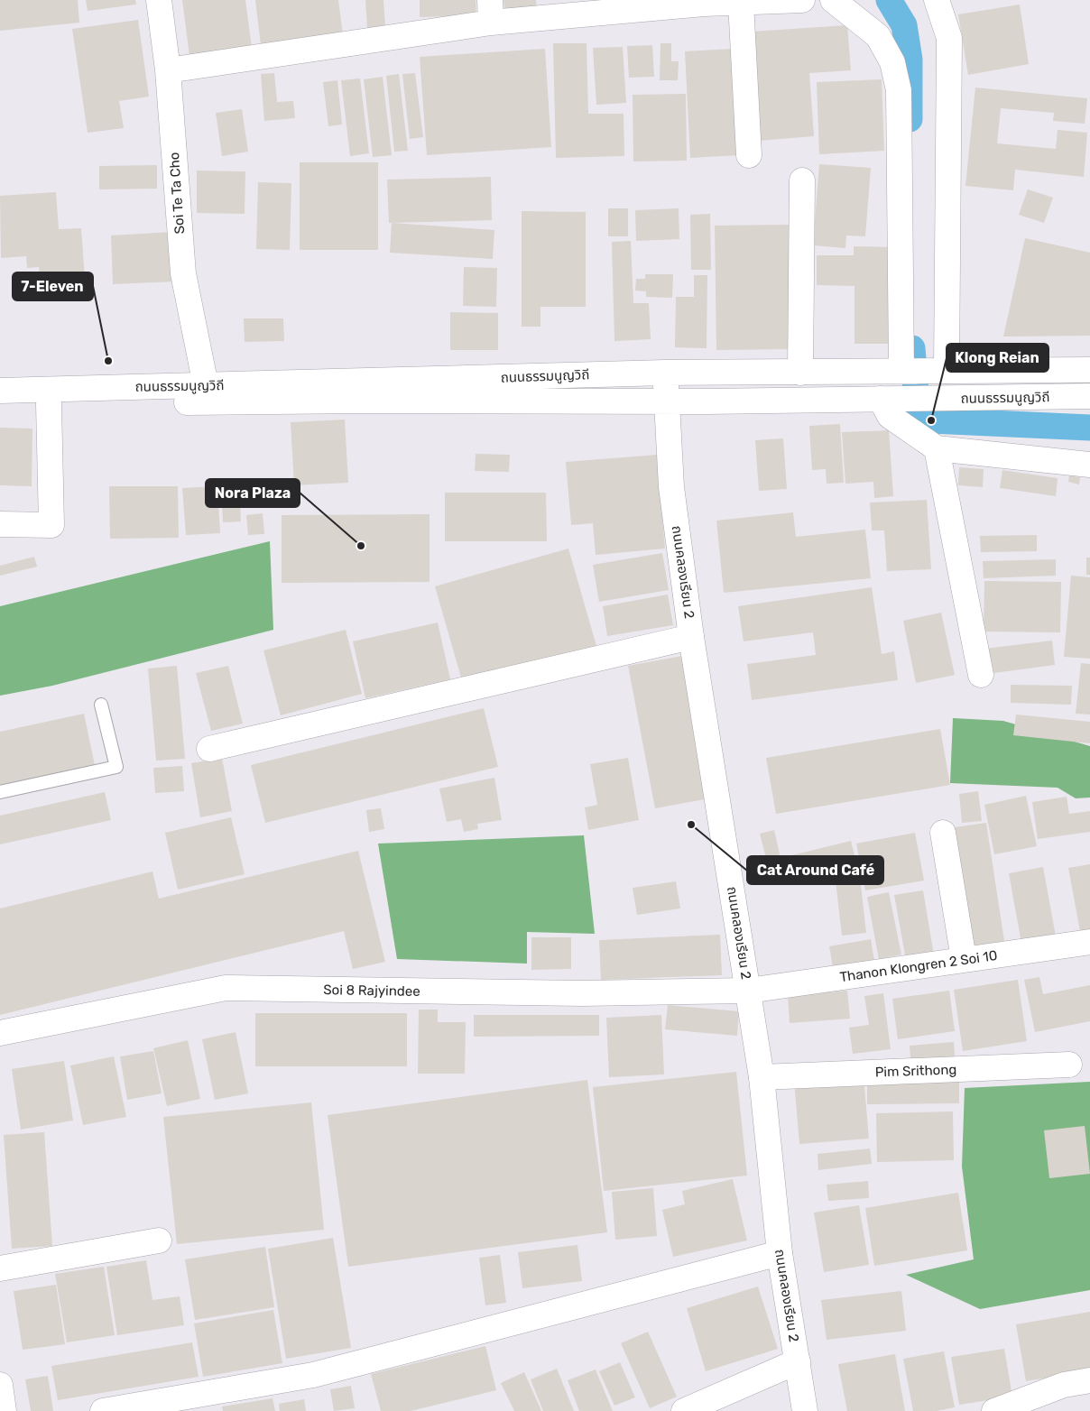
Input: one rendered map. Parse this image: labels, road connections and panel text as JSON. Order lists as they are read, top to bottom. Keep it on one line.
{"streets":{"street":["Soi Te Ta Cho","ถนนธรรมนูญวิถี","ถนนคลองเรียน 2","Thanon Klongren 2 Soi 10","Soi 8 Rajyindee","Pim Srithong"]},"crossings":[["Soi Te Ta Cho","ถนนธรรมนูญวิถี"],["ถนนธรรมนูญวิถี","ถนนคลองเรียน 2"],["ถนนคลองเรียน 2","Thanon Klongren 2 Soi 10"],["ถนนคลองเรียน 2","Soi 8 Rajyindee"],["ถนนคลองเรียน 2","Pim Srithong"],["Thanon Klongren 2 Soi 10","Soi 8 Rajyindee"]],"places":["7-Eleven","Klong Reian","Nora Plaza","Cat Around Café"]}
